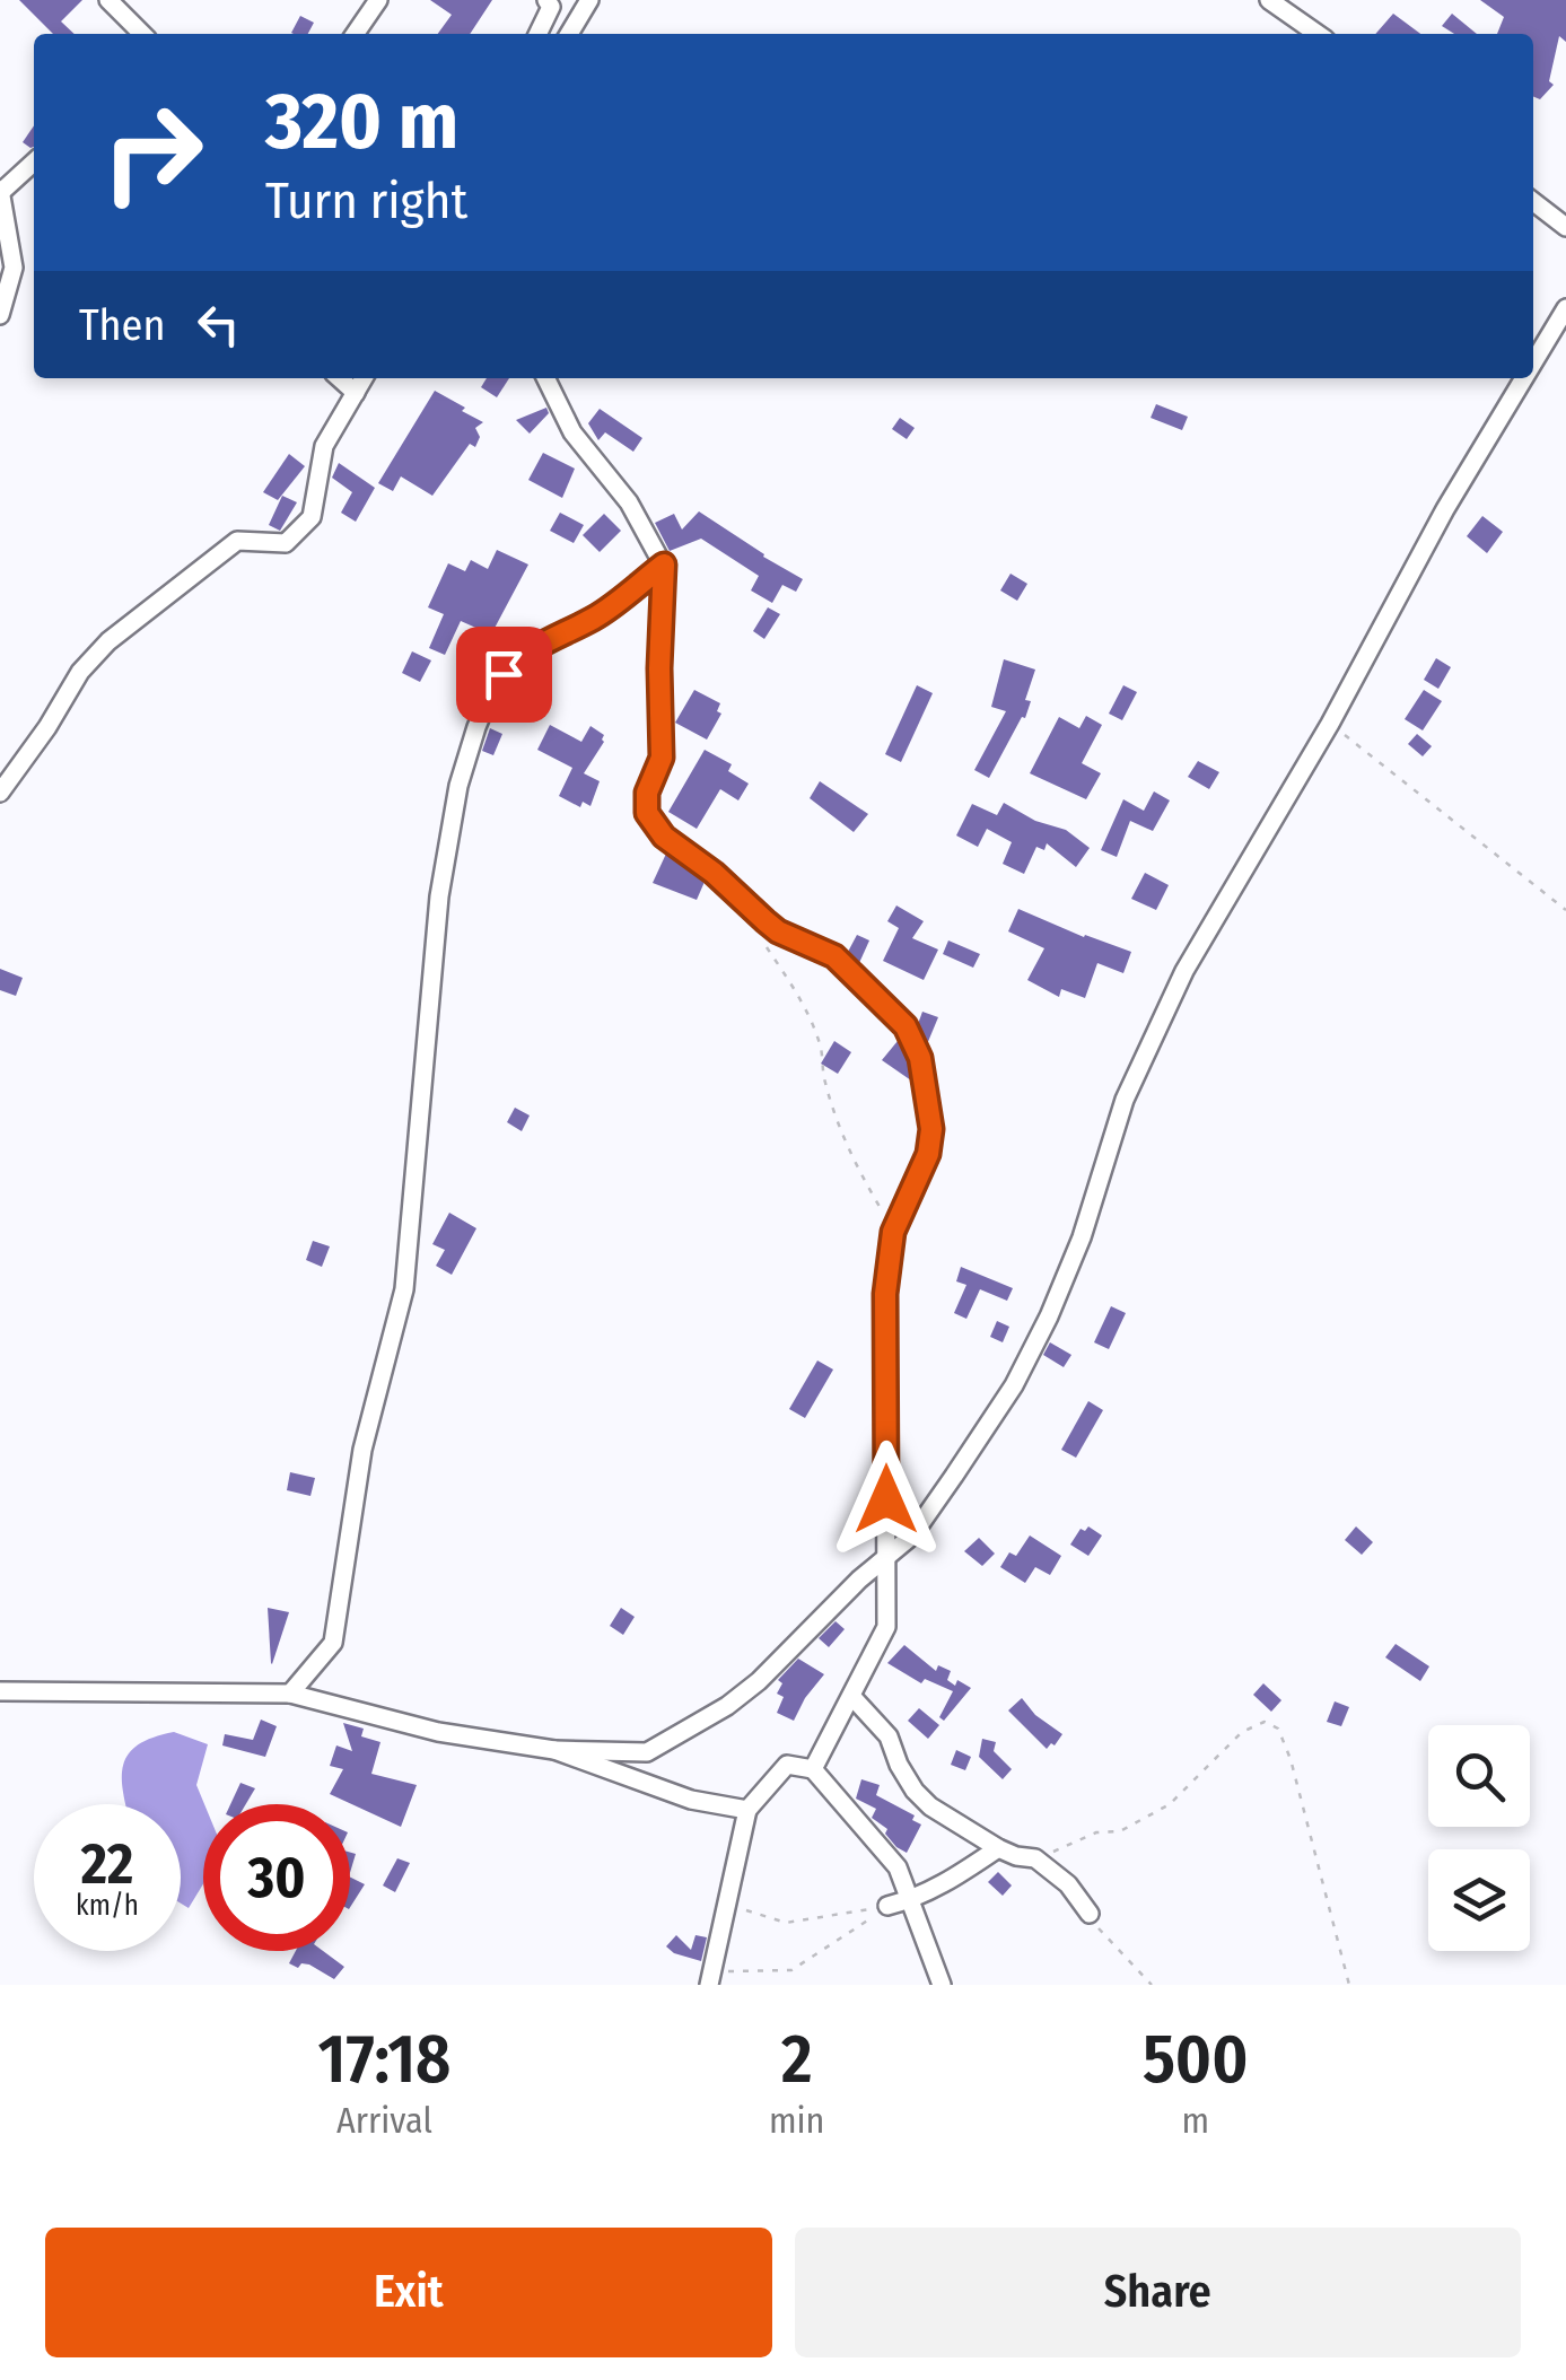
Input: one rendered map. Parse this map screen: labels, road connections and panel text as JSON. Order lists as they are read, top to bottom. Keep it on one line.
{"page":{"turn":["320 m","Turn right"],"then":"Then","speed":"22 km/h","limit":"30","eta":["17:18","Arrival","2","min","500","m"],"buttons":["Exit","Share"]}}
